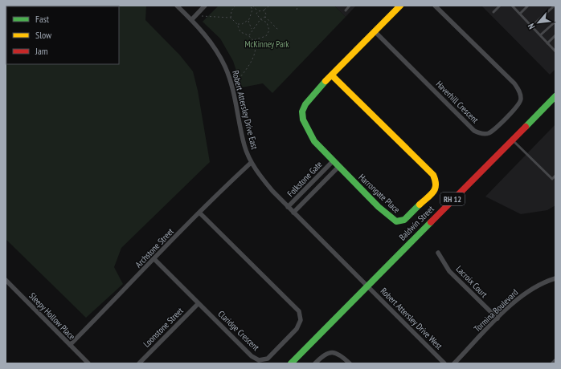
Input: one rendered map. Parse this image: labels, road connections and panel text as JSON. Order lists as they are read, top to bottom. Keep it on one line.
{"streets":{"street":["Haverhill Crescent","Robert Attersley Drive East","Folkstone Gate","Harrongate Place","RH 12","Baldwin Street","Archstone Street","Lacroix Court","Tormina Boulevard","Sleepy Hollow Place","Robert Attersley Drive West","Loonstone Street","Claridge Crescent"]},"crossings":[["Haverhill Crescent","Harrongate Place"],["Robert Attersley Drive East","Folkstone Gate"],["Robert Attersley Drive East","Baldwin Street"],["Robert Attersley Drive East","Archstone Street"],["Robert Attersley Drive East","Robert Attersley Drive West"],["Folkstone Gate","Harrongate Place"],["Baldwin Street","Robert Attersley Drive West"],["Archstone Street","Sleepy Hollow Place"],["Archstone Street","Claridge Crescent"],["Lacroix Court","Tormina Boulevard"],["Loonstone Street","Claridge Crescent"]],"parks":["McKinney Park"],"legend":["Fast","Slow","Jam"],"north":"bottom left"}
